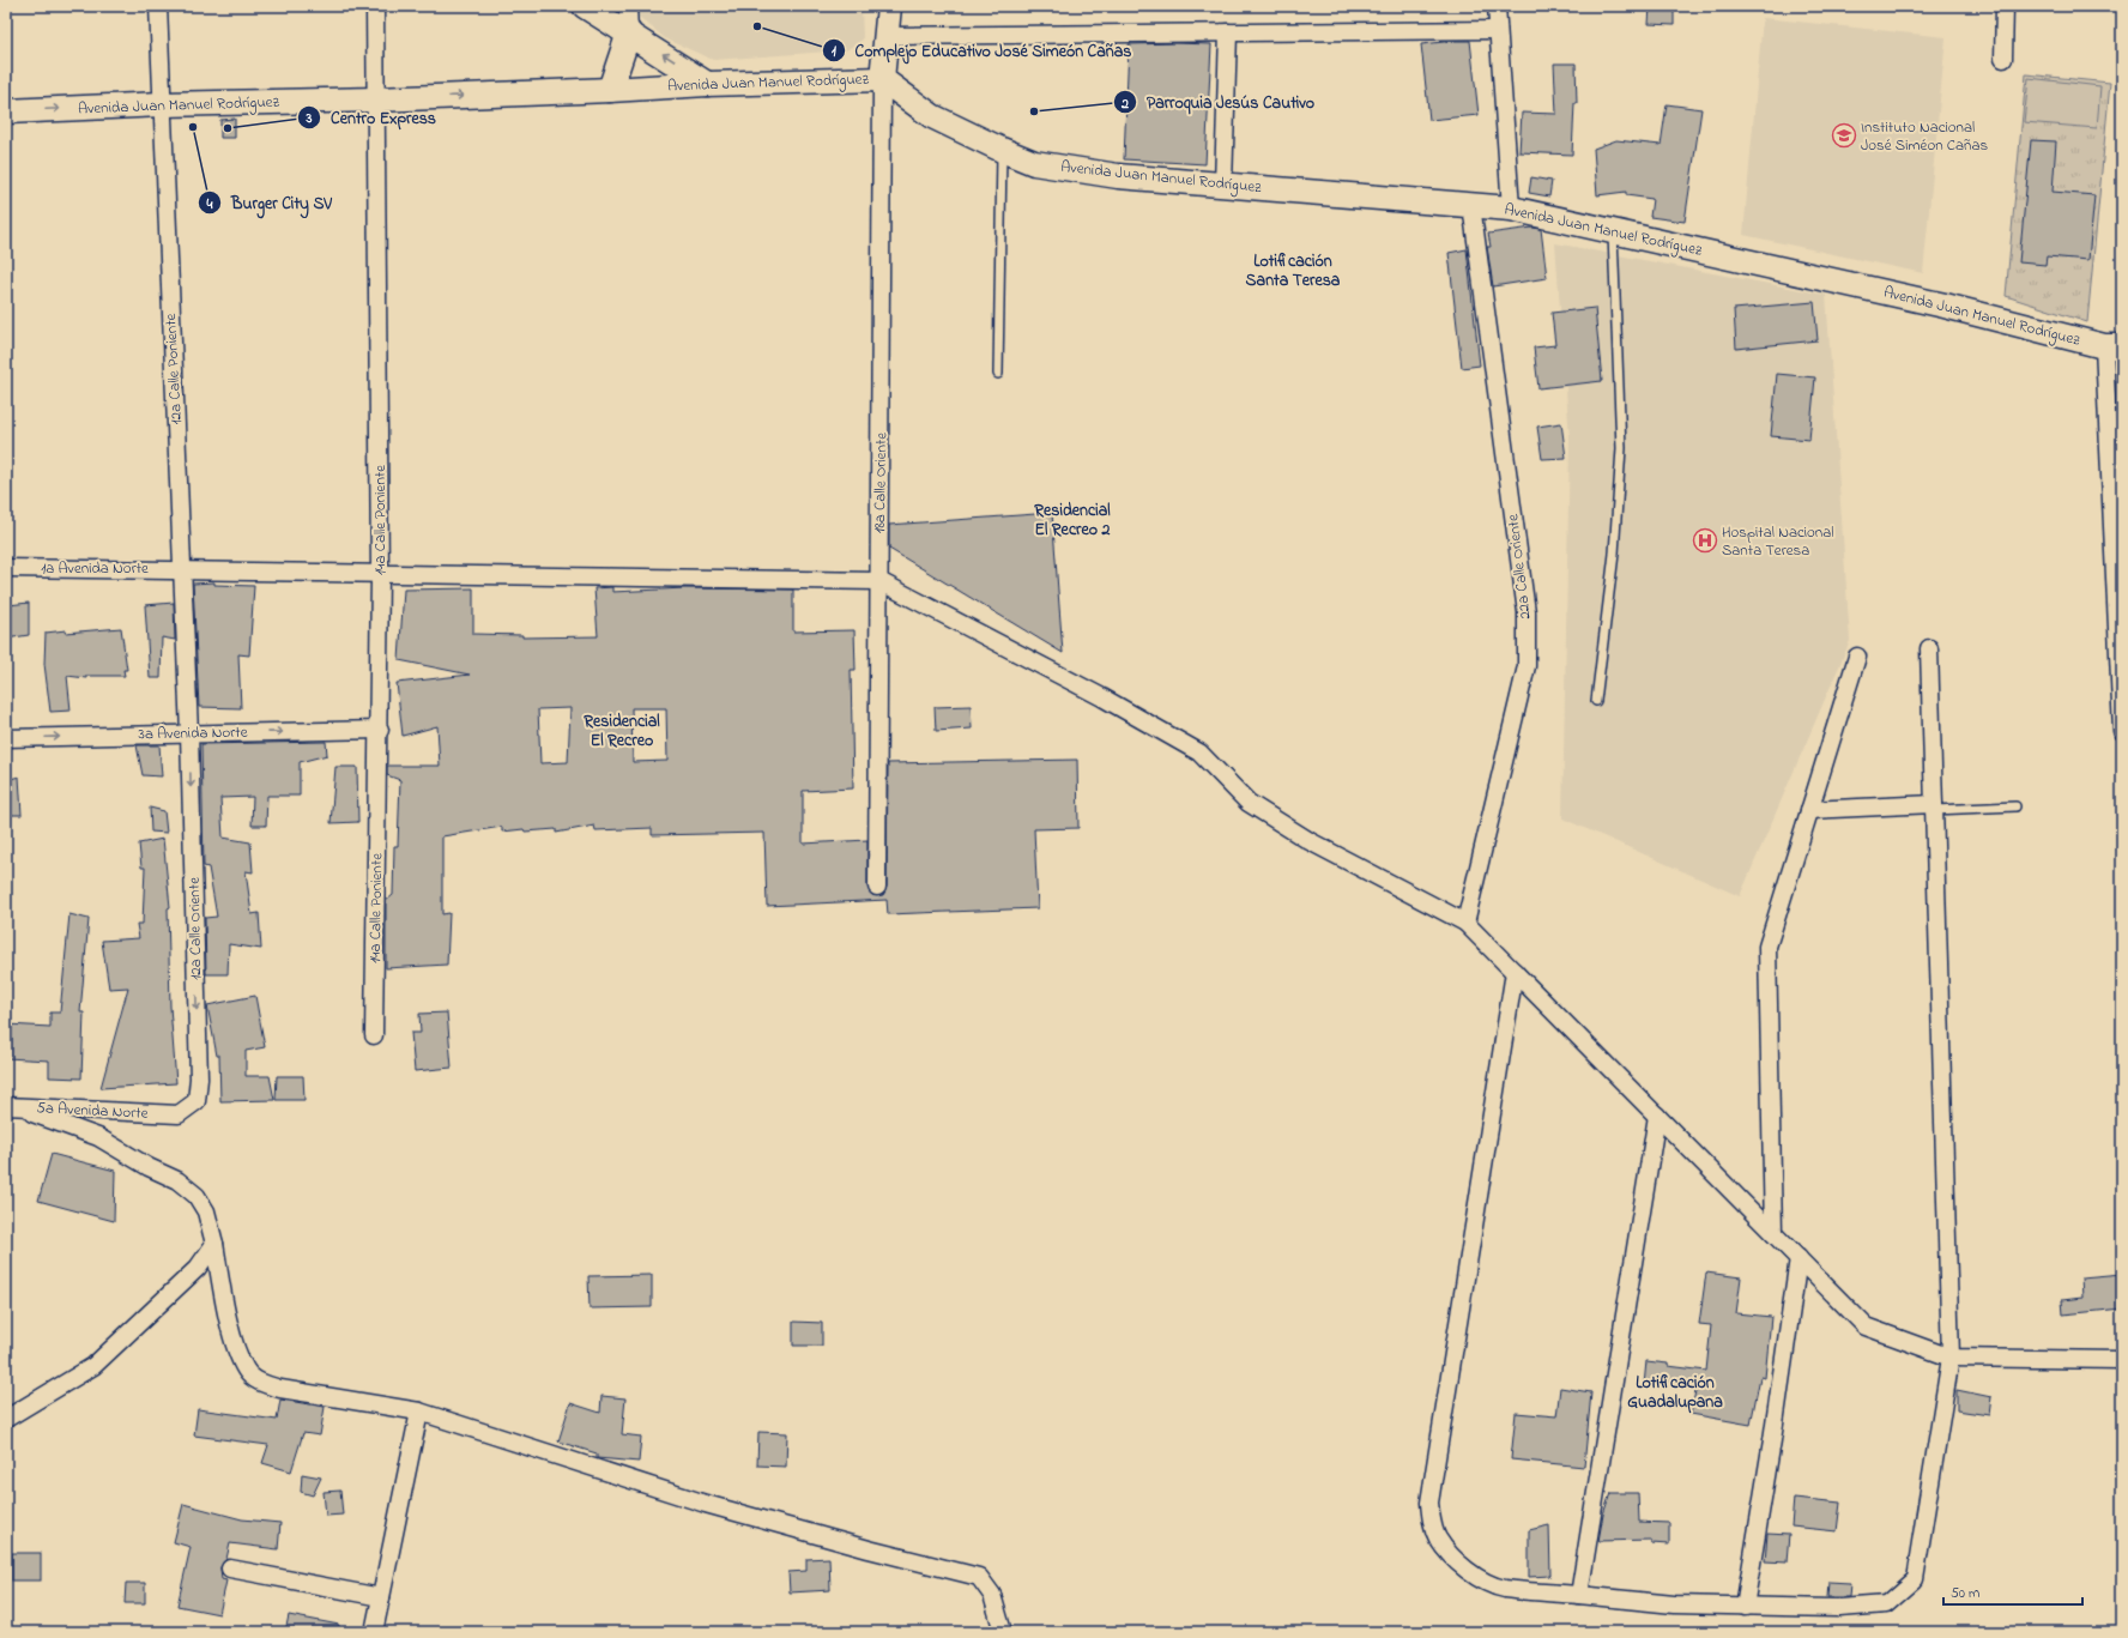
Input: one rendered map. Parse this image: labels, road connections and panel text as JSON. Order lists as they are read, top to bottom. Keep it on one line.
{"streets":{"street":["Avenida Juan Manuel Rodríguez","12a Calle Poniente","18a Calle Oriente","14a Calle Poniente","22a Calle Oriente","1a Avenida Norte","3a Avenida Norte","12a Calle Oriente","5a Avenida Norte"]},"crossings":[["Avenida Juan Manuel Rodríguez","12a Calle Poniente"],["Avenida Juan Manuel Rodríguez","18a Calle Oriente"],["Avenida Juan Manuel Rodríguez","14a Calle Poniente"],["Avenida Juan Manuel Rodríguez","22a Calle Oriente"],["12a Calle Poniente","1a Avenida Norte"],["12a Calle Poniente","3a Avenida Norte"],["12a Calle Poniente","12a Calle Oriente"],["18a Calle Oriente","1a Avenida Norte"],["14a Calle Poniente","1a Avenida Norte"],["14a Calle Poniente","3a Avenida Norte"],["3a Avenida Norte","12a Calle Oriente"],["12a Calle Oriente","5a Avenida Norte"]],"one_way":["3a Avenida Norte","12a Calle Oriente"],"districts":["Lotificación Santa Teresa","Residencial El Recreo 2","Residencial El Recreo","Lotificación Guadalupana"],"places":{"other":["Complejo Educativo José Simeón Cañas","Parroquia Jesús Cautivo","Burger City SV","Centro Express"],"school or university":["Instituto Nacional José Siméon Cañas"],"hospital":["Hospital Nacional Santa Teresa"]},"scale_bar":"50 m"}
